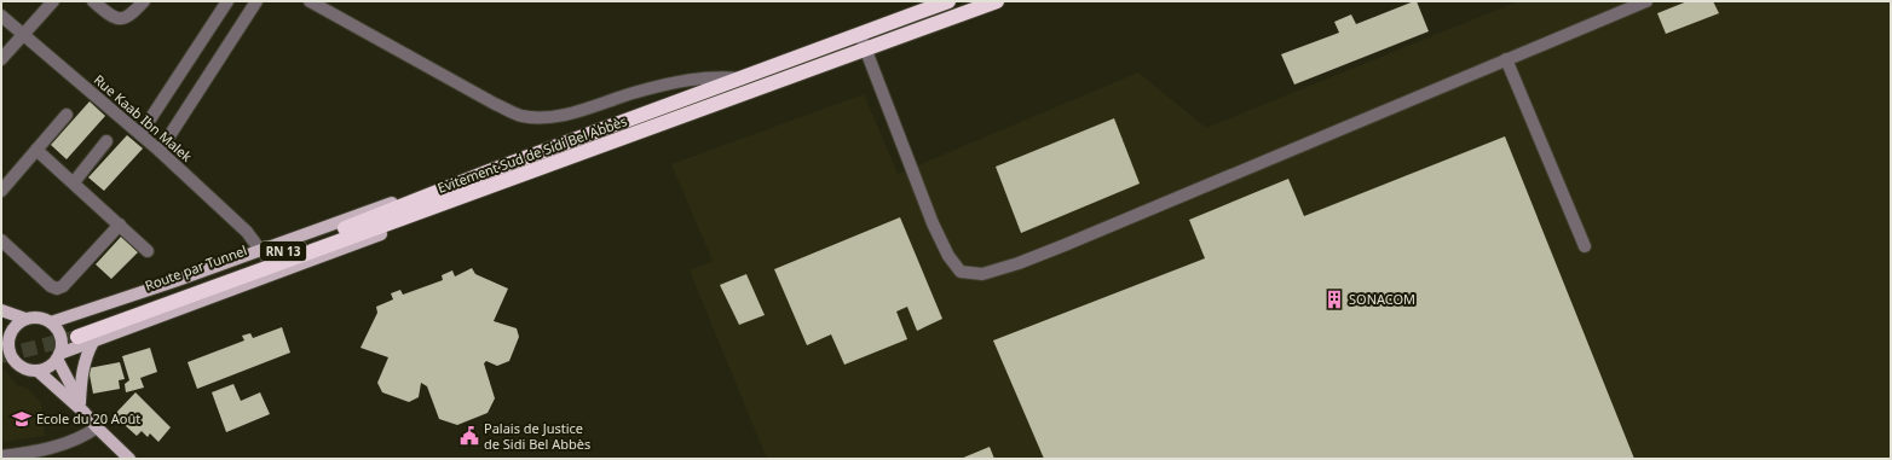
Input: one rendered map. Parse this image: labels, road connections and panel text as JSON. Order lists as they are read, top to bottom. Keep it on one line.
{"streets":{"highway":["Evitement Sud de Sidi Bel Abbès","RN 13","Route par Tunnel"],"street":["Rue Kaab Ibn Malek"]},"crossings":[["Evitement Sud de Sidi Bel Abbès","Route par Tunnel"]],"places":{"building":["SONACOM"],"school or university":["Ecole du 20 Août"],"public building":["Palais de Justice de Sidi Bel Abbès"]}}
